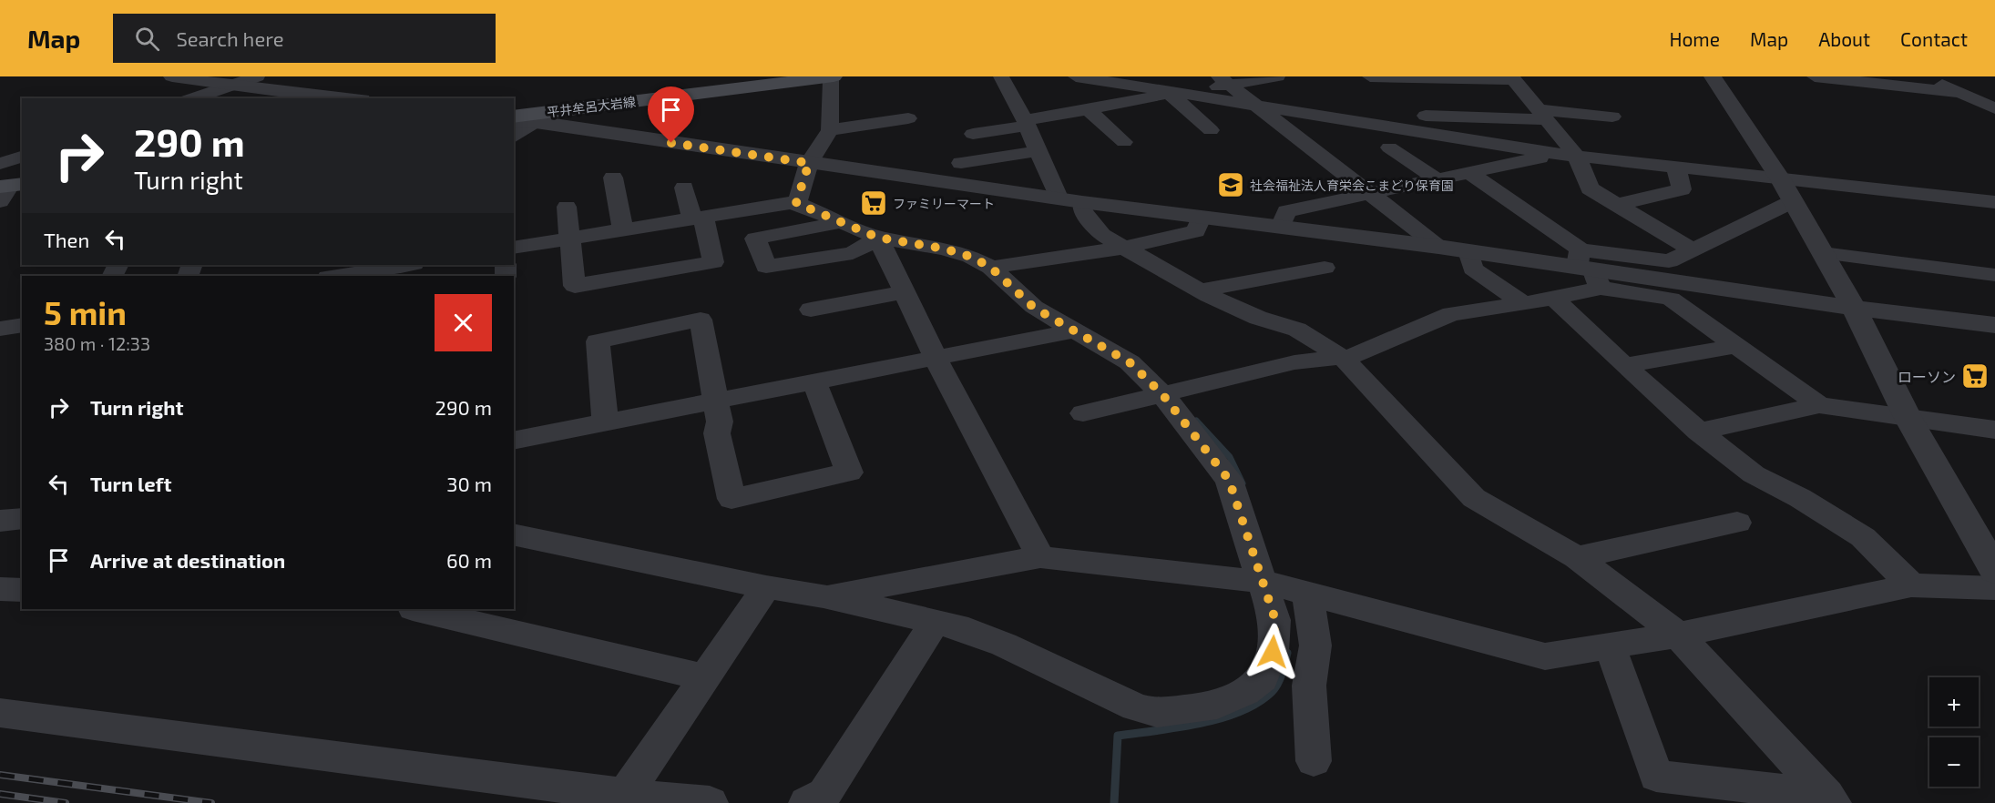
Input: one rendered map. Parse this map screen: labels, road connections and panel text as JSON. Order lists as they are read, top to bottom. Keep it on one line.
{"streets":{"main road":["平井牟呂大岩線"]},"places":{"school or university":["社会福祉法人育栄会こまどり保育園"],"supermarket":["ファミリーマート","ローソン"]},"page":{"header":"Map","search":"Search here","nav":["Home","Map","About","Contact"],"turn":["290 m","Turn right"],"then":"Then","heading":["5 min","380 m · 12:33"],"list":[{"name":"Turn right","value":"290 m"},{"name":"Turn left","value":"30 m"},{"name":"Arrive at destination","value":"60 m"}],"map_buttons":["+","−"]}}
